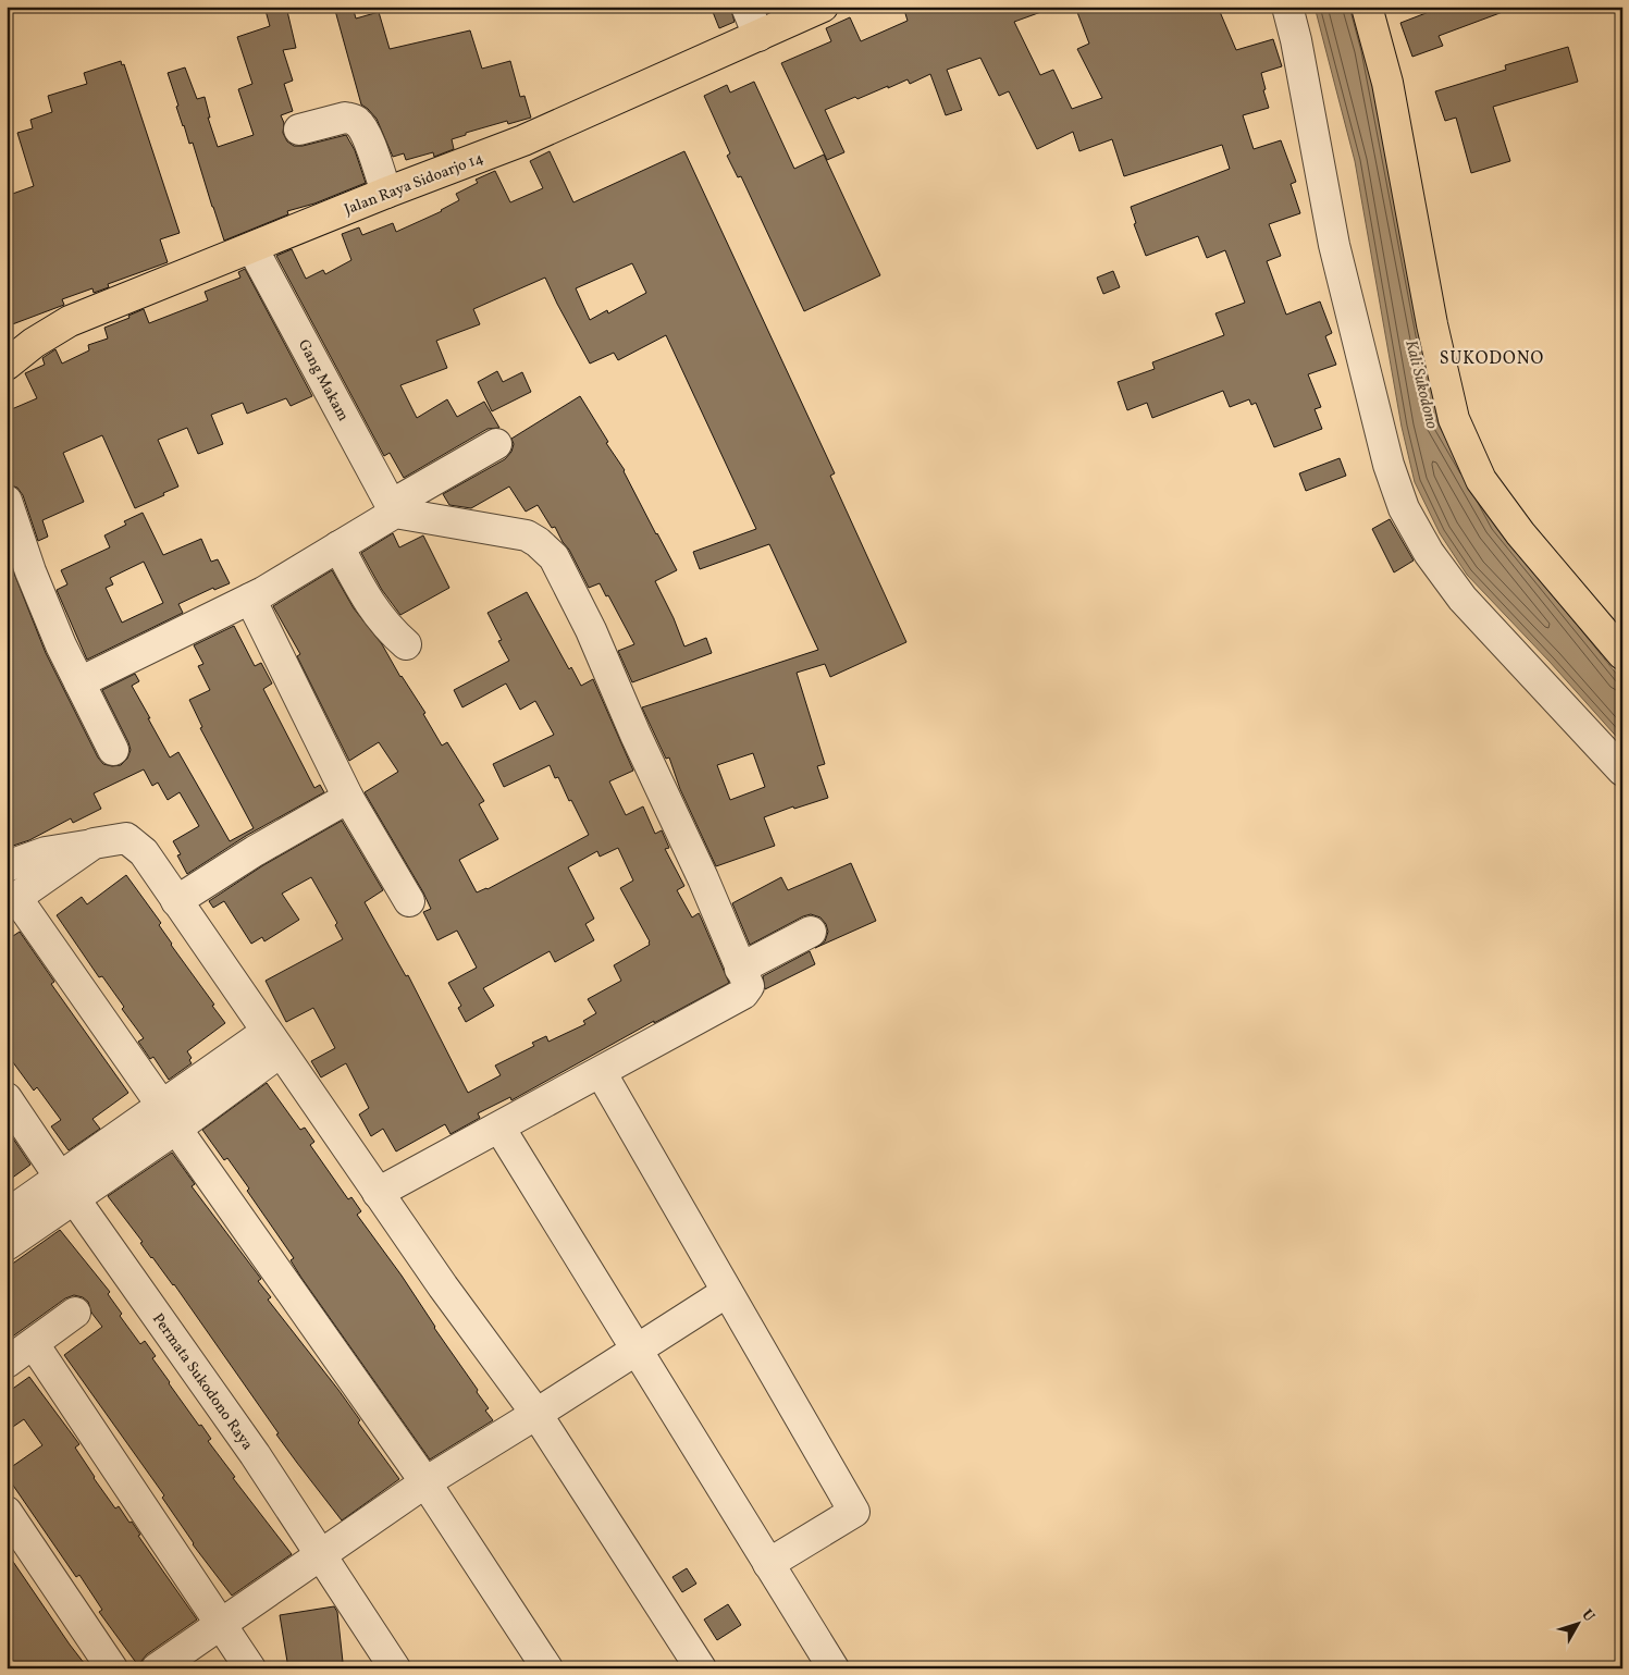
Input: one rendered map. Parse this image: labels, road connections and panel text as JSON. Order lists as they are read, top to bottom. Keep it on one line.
{"streets":{"main road":["Jalan Raya Sidoarjo 14"],"street":["Gang Makam","Permata Sukodono Raya"]},"crossings":[["Jalan Raya Sidoarjo 14","Gang Makam"]],"districts":["SUKODONO"],"water":["Kali Sukodono"],"north":"top right"}
